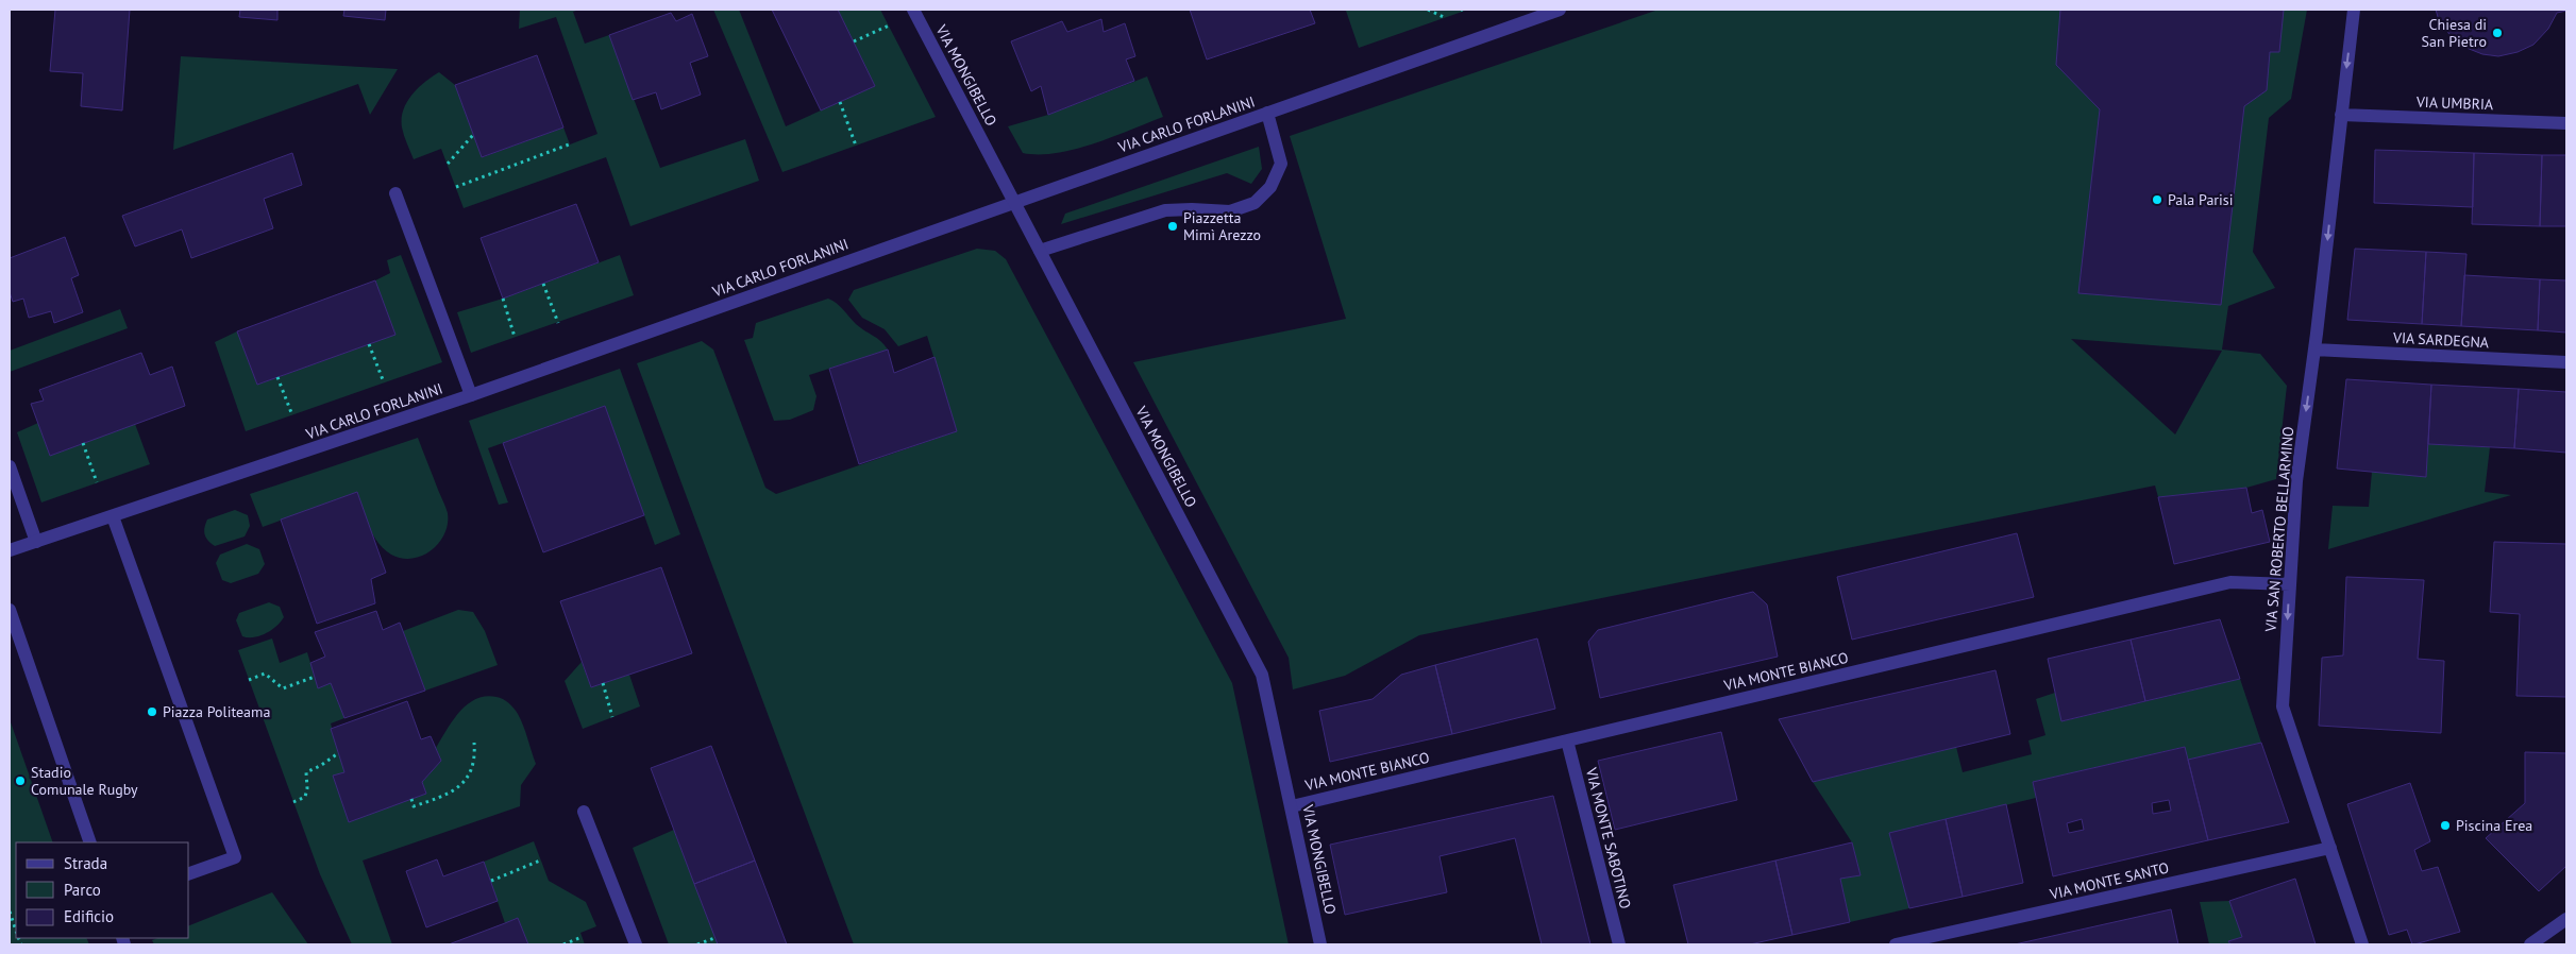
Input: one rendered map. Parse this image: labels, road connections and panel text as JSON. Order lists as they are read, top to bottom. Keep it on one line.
{"streets":{"street":["VIA MONGIBELLO","VIA UMBRIA","VIA CARLO FORLANINI","VIA SARDEGNA","VIA SAN ROBERTO BELLARMINO","VIA MONTE BIANCO","VIA MONTE SABOTINO","VIA MONTE SANTO"]},"crossings":[["VIA MONGIBELLO","VIA CARLO FORLANINI"],["VIA MONGIBELLO","VIA MONTE BIANCO"],["VIA UMBRIA","VIA SAN ROBERTO BELLARMINO"],["VIA SARDEGNA","VIA SAN ROBERTO BELLARMINO"],["VIA SAN ROBERTO BELLARMINO","VIA MONTE BIANCO"],["VIA SAN ROBERTO BELLARMINO","VIA MONTE SANTO"],["VIA MONTE BIANCO","VIA MONTE SABOTINO"]],"one_way":["VIA SAN ROBERTO BELLARMINO"],"places":["Chiesa di San Pietro","Pala Parisi","Piazzetta Mimì Arezzo","Piazza Politeama","Stadio Comunale Rugby","Piscina Erea"],"legend":["Strada","Parco","Edificio"]}
